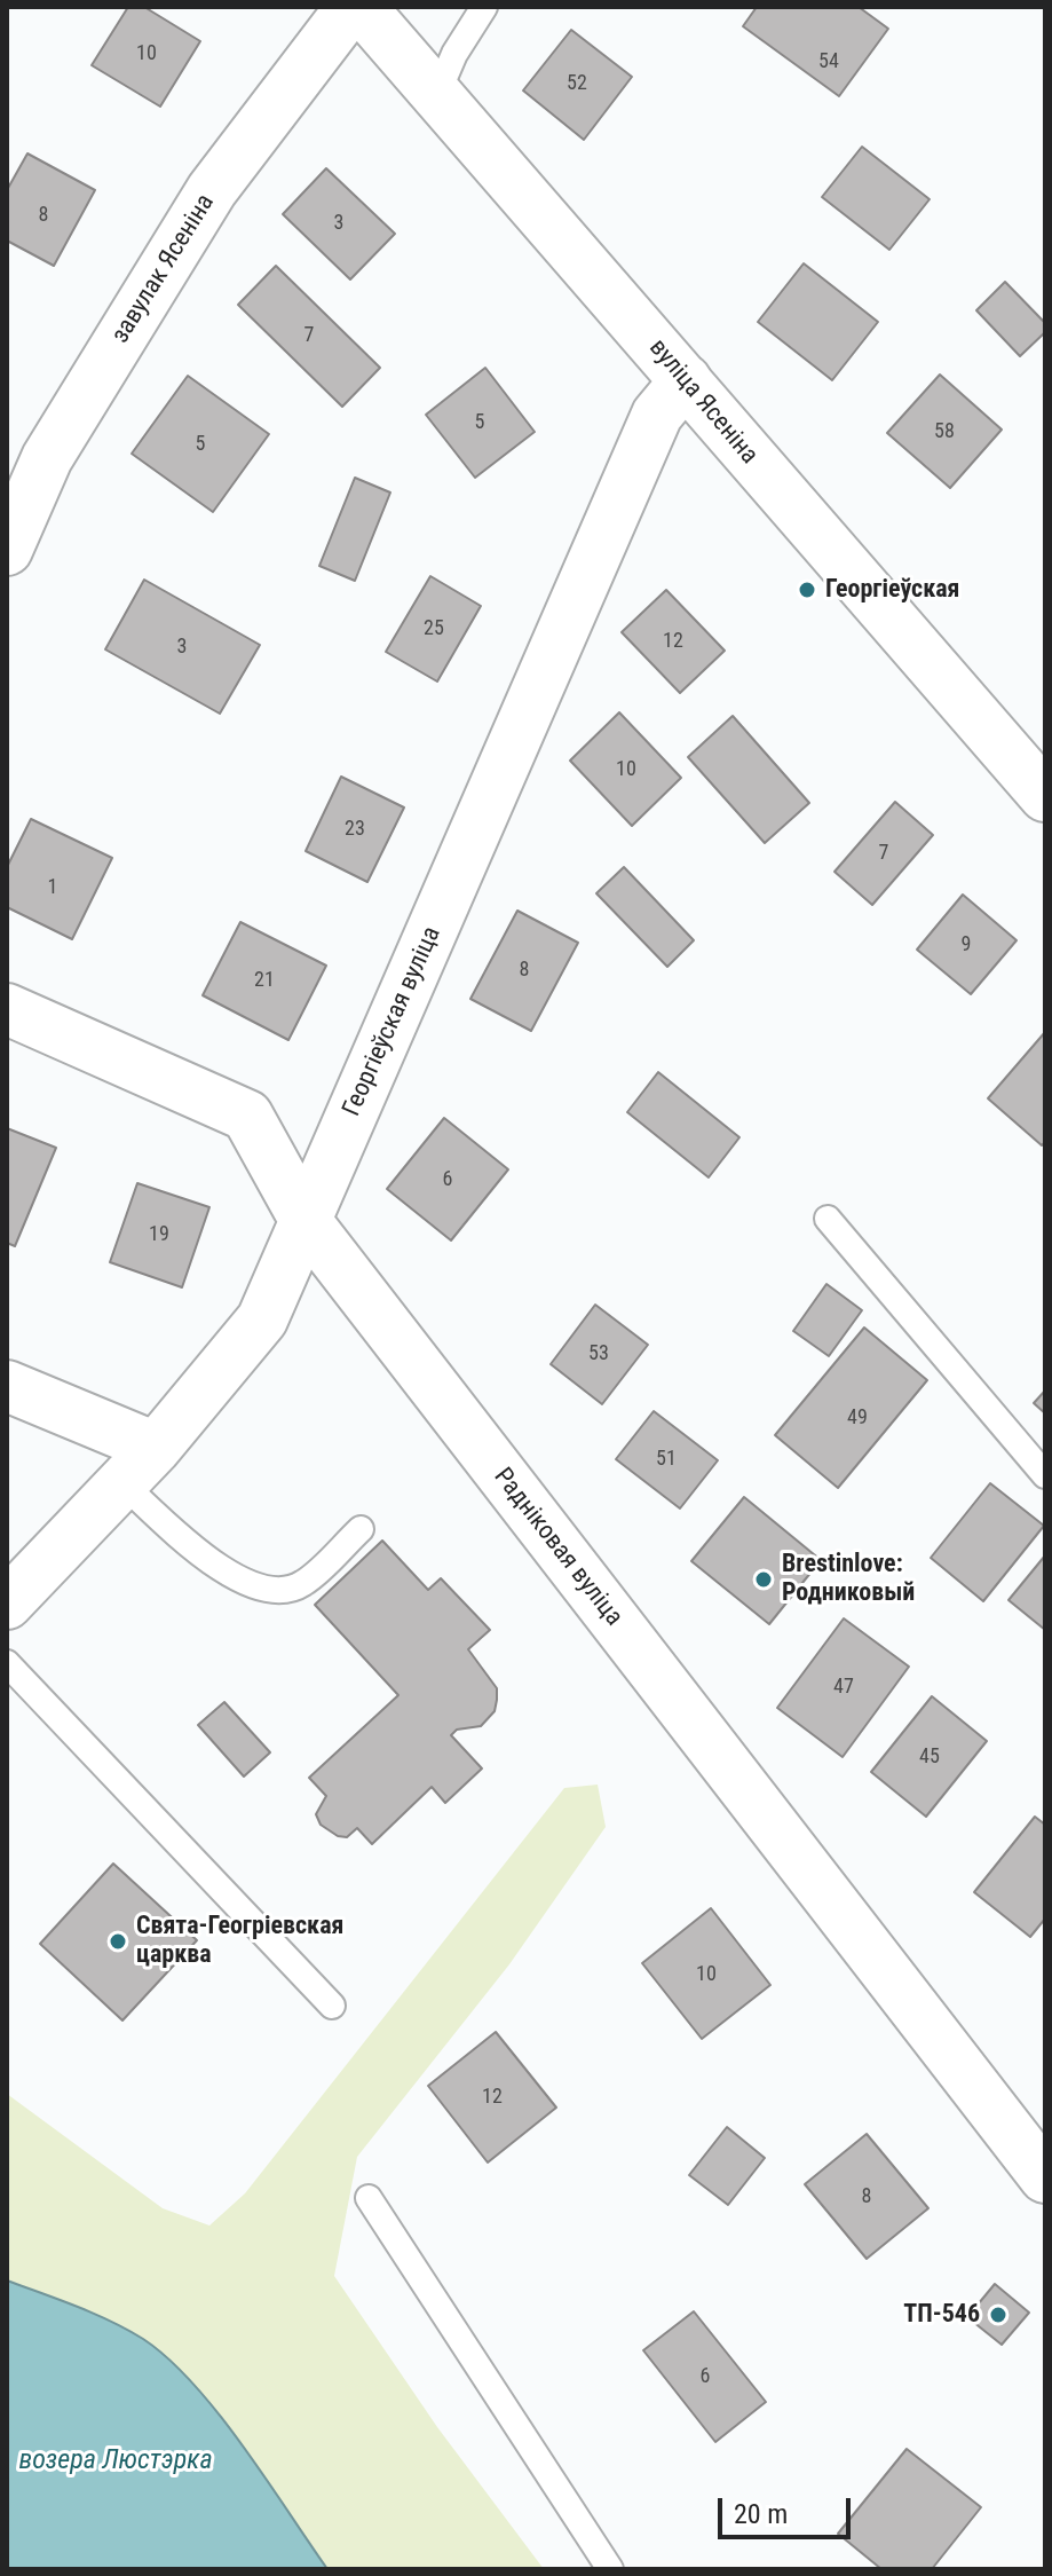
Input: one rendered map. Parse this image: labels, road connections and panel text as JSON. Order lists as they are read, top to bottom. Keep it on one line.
{"streets":{"street":["завулак Ясеніна","вуліца Ясеніна","Георгіеўская вуліца","Радніковая вуліца"]},"crossings":[["вуліца Ясеніна","Георгіеўская вуліца"],["Георгіеўская вуліца","Радніковая вуліца"]],"water":["возера Люстэрка"],"places":["Георгіеўская","Brestinlove: Родниковый","Свята-Геогріевская царква","ТП-546"],"house_numbers":["10","54","52","8","3","7","5","58","5","25","12","3","10","23","7","1","9","8","21","6","19","53","49","51","47","45","10","12","8","6"],"scale_bar":"20 m"}
